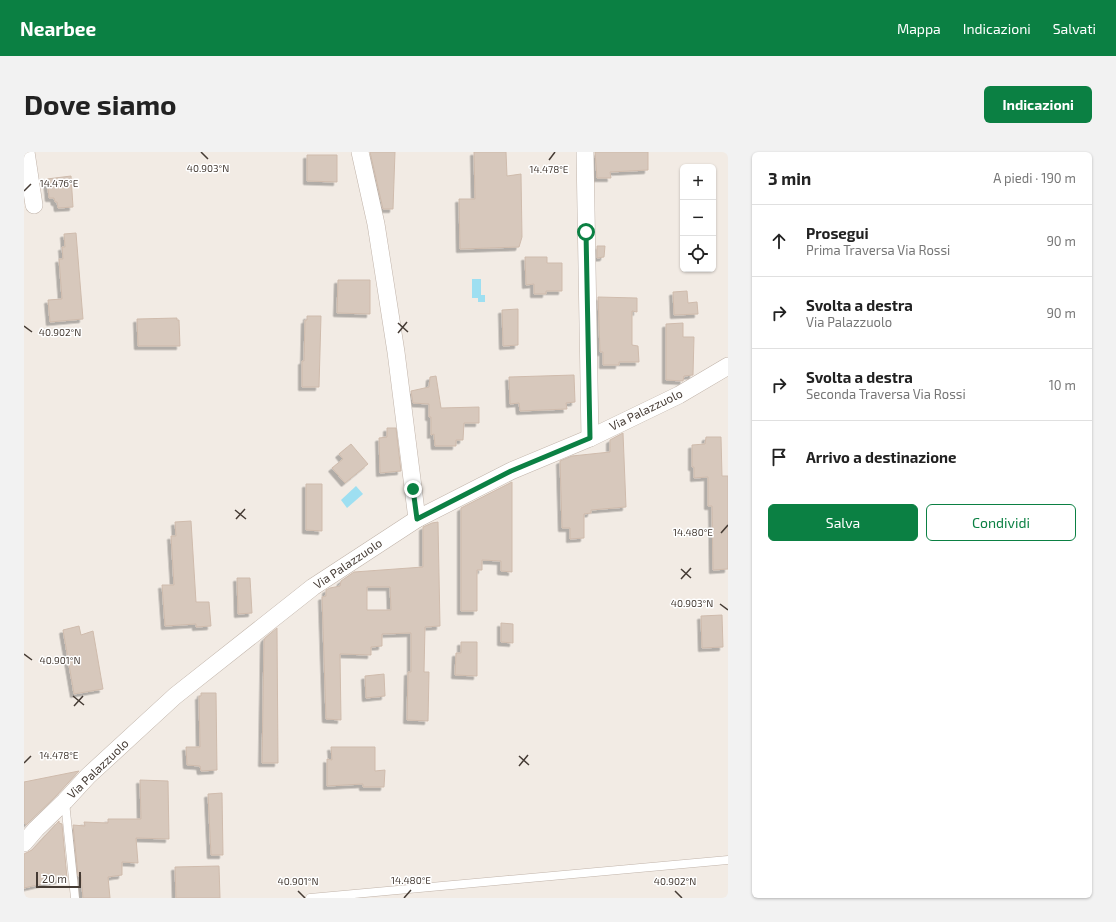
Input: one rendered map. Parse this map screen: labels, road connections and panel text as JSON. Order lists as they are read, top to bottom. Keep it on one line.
{"streets":{"street":["Via Palazzuolo"]},"scale_bar":"20 m","page":{"header":"Nearbee","nav":["Mappa","Indicazioni","Salvati"],"buttons":["Indicazioni",["Salva","Condividi"]],"title":"Dove siamo","heading":["3 min","A piedi · 190 m"],"map_buttons":["+","−"],"list":[["Prosegui","Prima Traversa Via Rossi","90 m"],["Svolta a destra","Via Palazzuolo","90 m"],["Svolta a destra","Seconda Traversa Via Rossi","10 m"],"Arrivo a destinazione"],"scale":"20 m"},"coordinates":["40.903°N","14.478°E","14.476°E","40.902°N","14.480°E","40.901°N"]}
